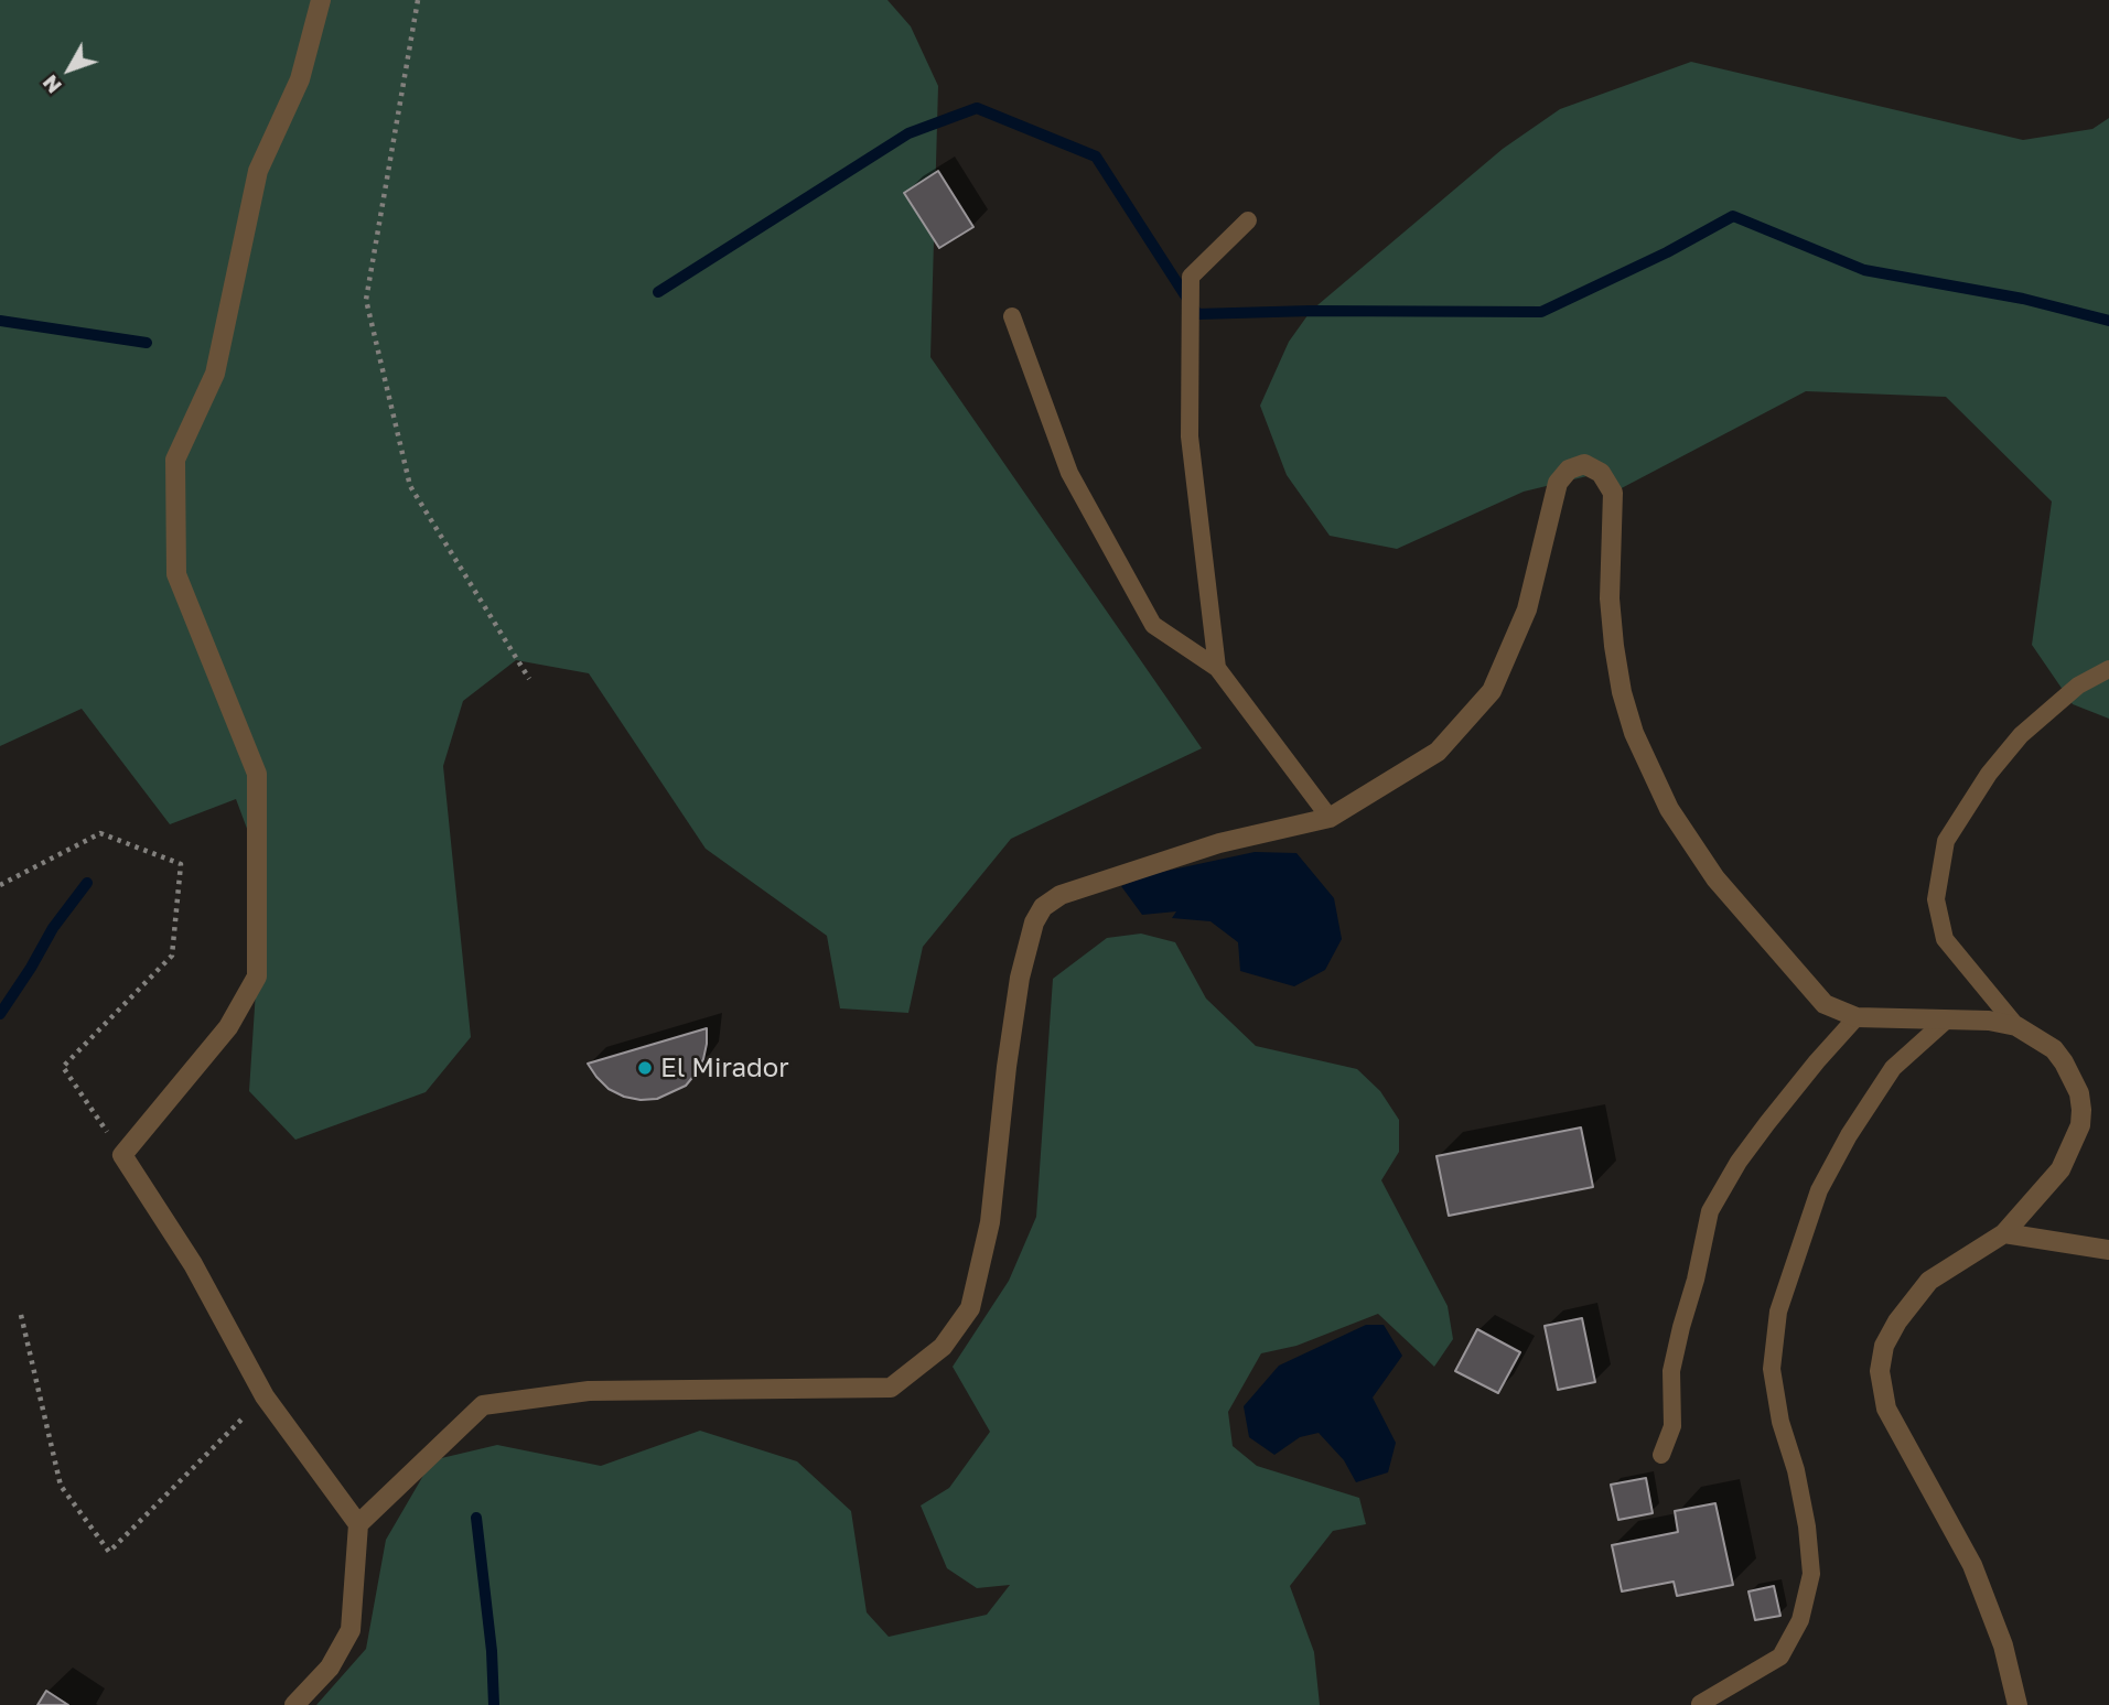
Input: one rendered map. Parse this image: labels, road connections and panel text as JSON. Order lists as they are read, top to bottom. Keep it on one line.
{"places":["El Mirador"],"north":"bottom left"}
